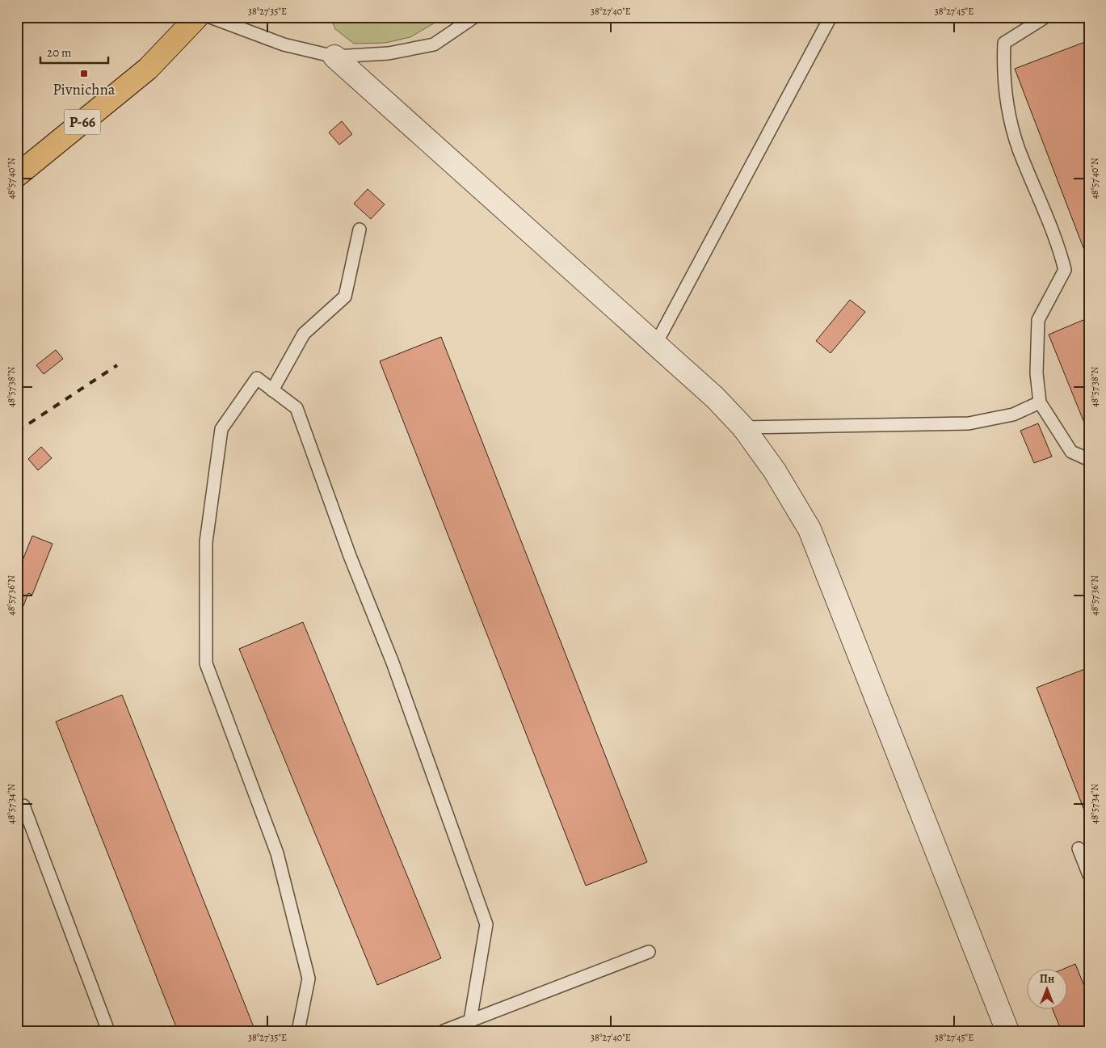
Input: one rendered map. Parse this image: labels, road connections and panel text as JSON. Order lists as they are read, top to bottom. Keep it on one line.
{"streets":{"main road":["Р-66"]},"places":{"transit":["Pivnichna"]},"scale_bar":"20 m","north":"top","coordinates":["38°27'35\"E","38°27'40\"E","38°27'45\"E","48°57'40\"N","48°57'38\"N","48°57'36\"N","48°57'34\"N"]}
